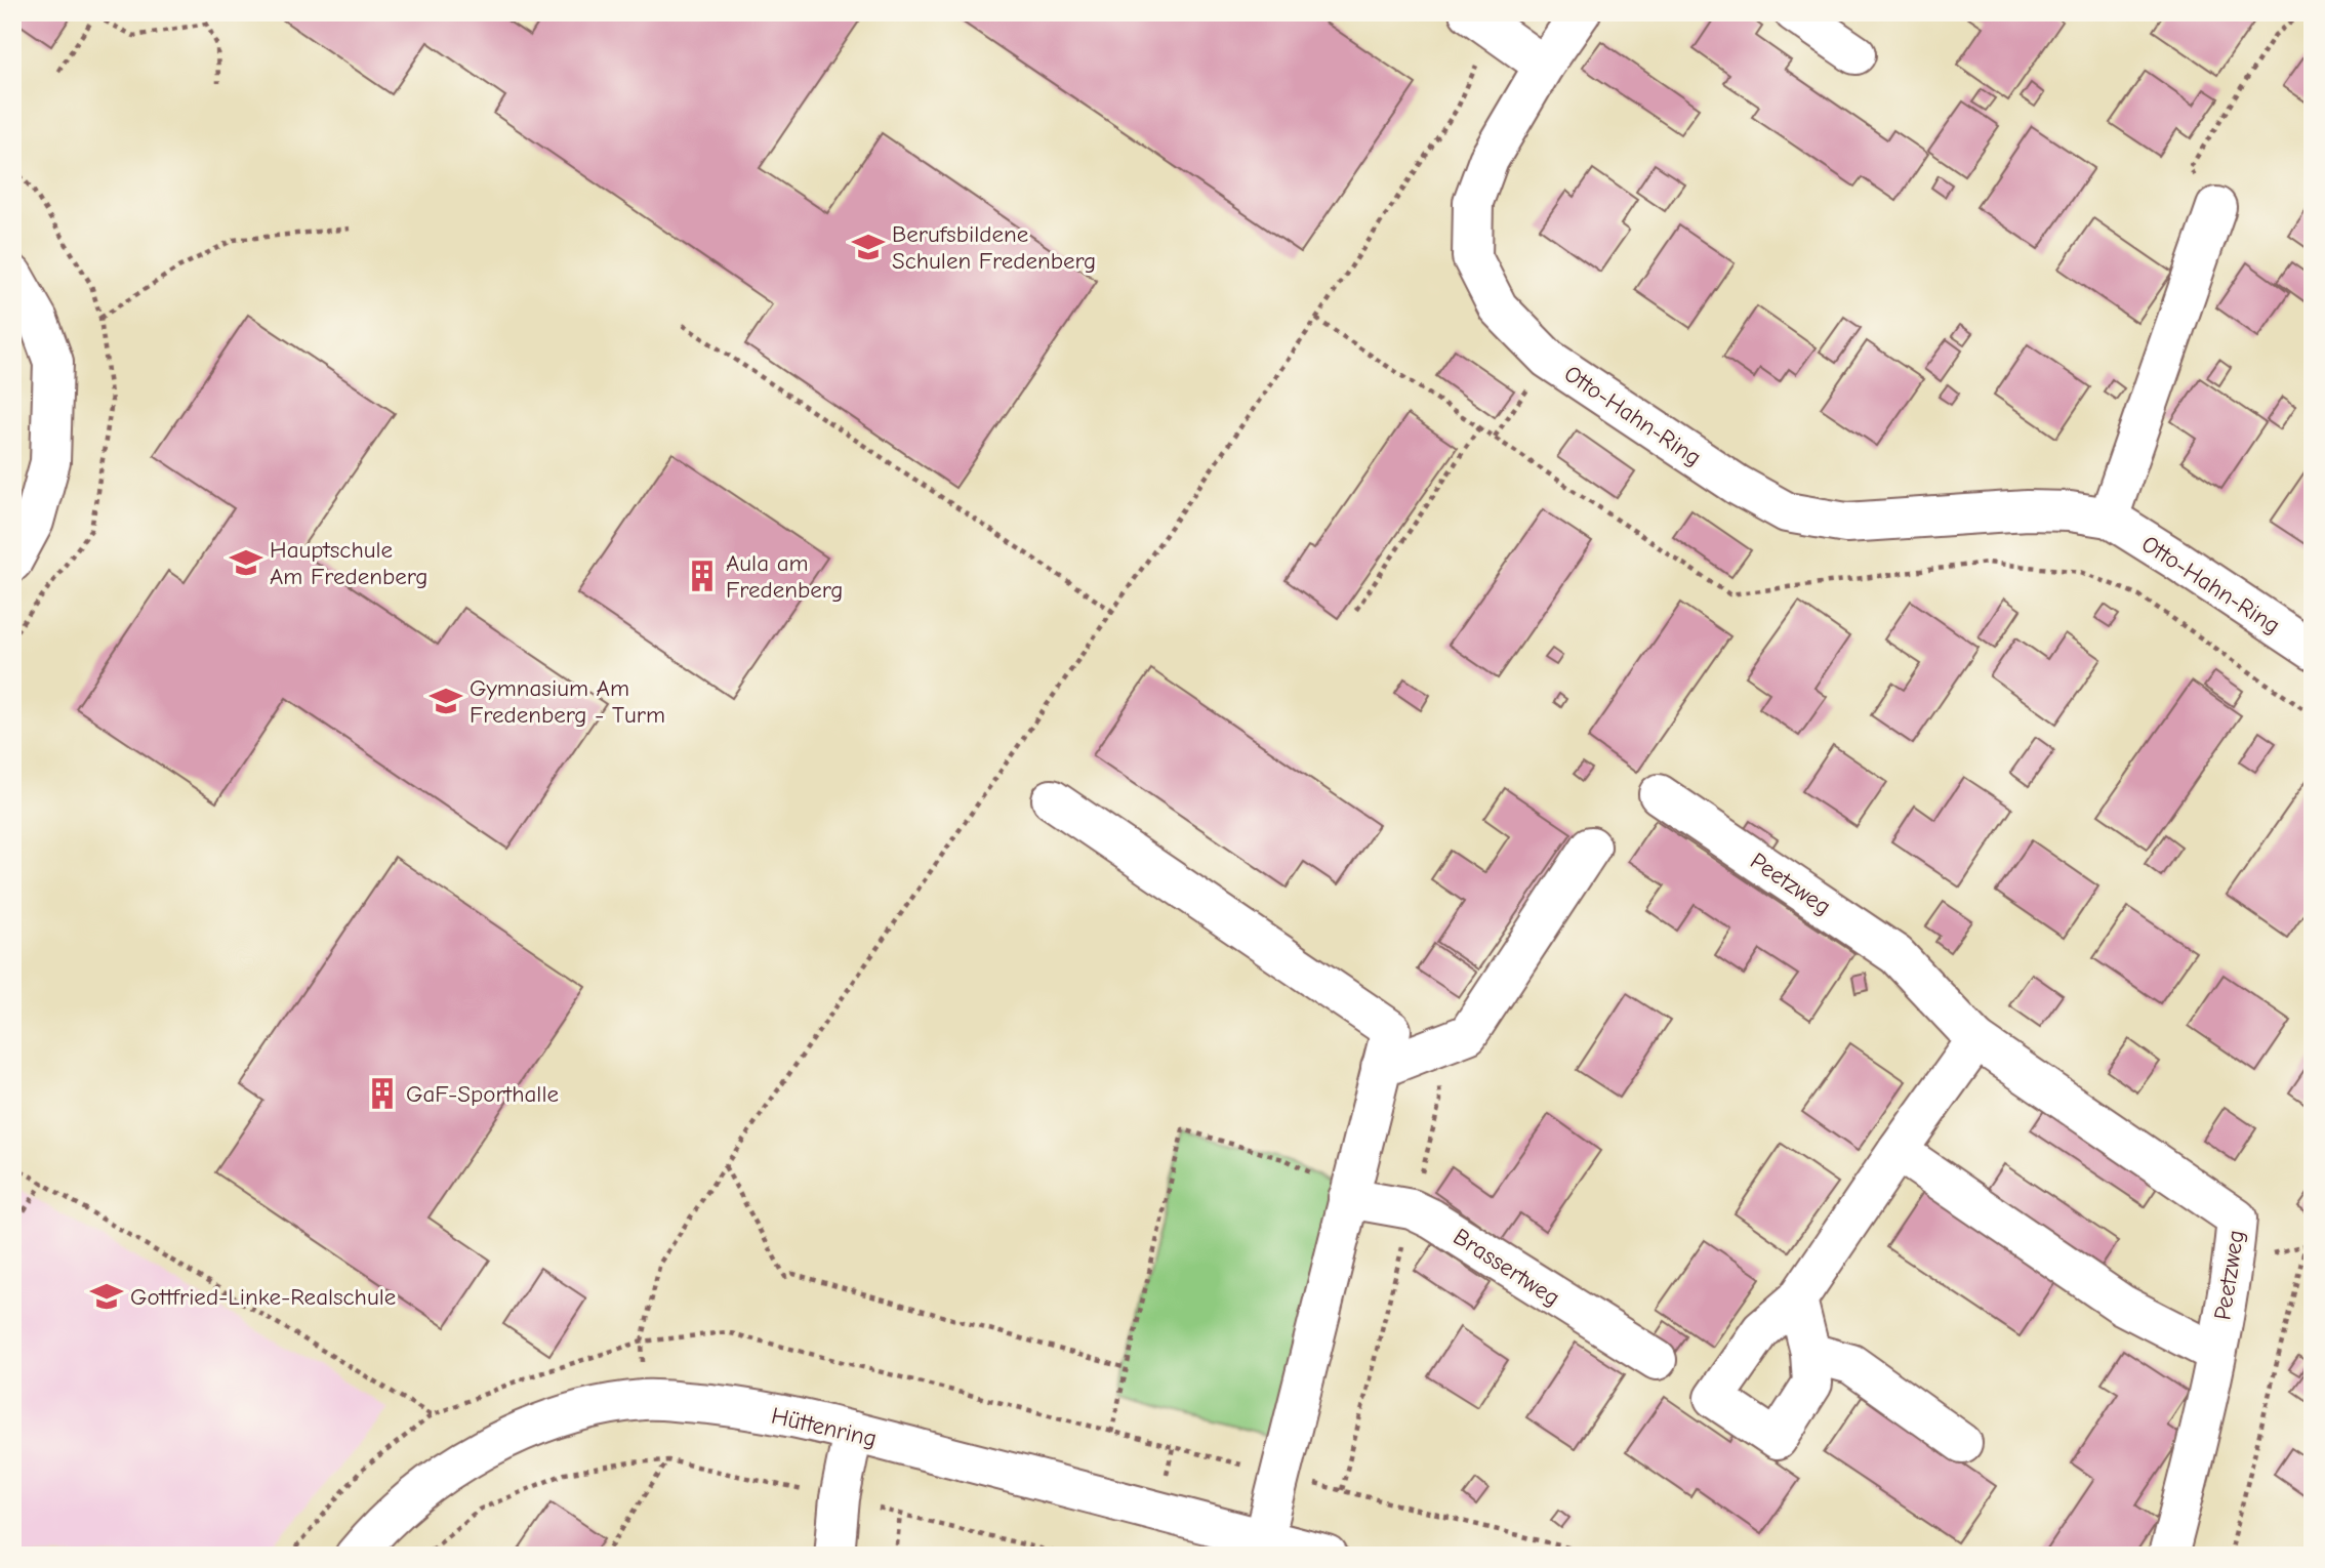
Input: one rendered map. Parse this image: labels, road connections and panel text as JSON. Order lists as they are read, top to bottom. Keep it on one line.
{"streets":{"street":["Otto-Hahn-Ring","Peetzweg","Brassertweg","Hüttenring"]},"places":{"school or university":["Berufsbildene Schulen Fredenberg","Hauptschule Am Fredenberg","Gymnasium Am Fredenberg - Turm","Gottfried-Linke-Realschule"],"building":["Aula am Fredenberg","GaF-Sporthalle"]}}
